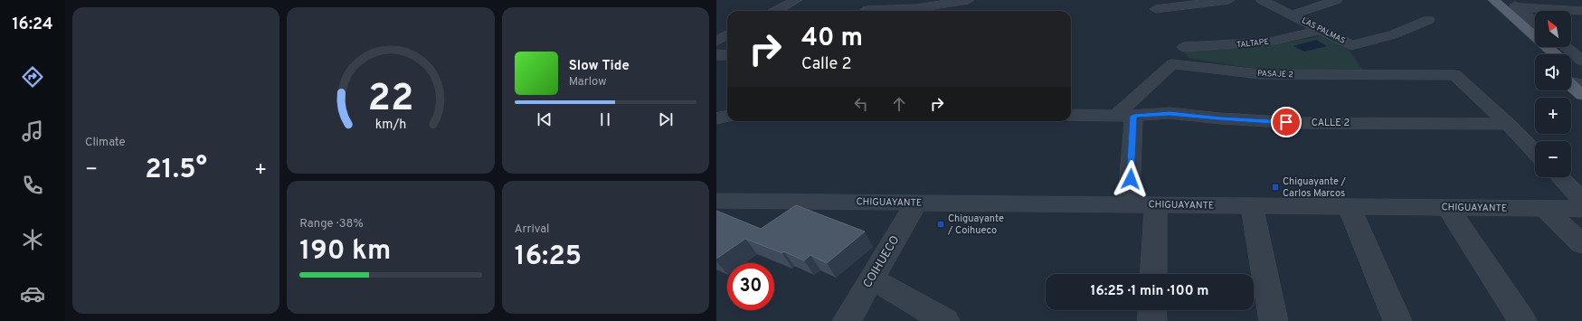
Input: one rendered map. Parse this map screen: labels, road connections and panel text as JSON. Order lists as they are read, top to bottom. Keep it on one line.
{"streets":{"street":["LAS PALMAS","TALTAPE","PASAJE 2","CALLE 2","CHIGUAYANTE","COIHUECO"]},"crossings":[["LAS PALMAS","TALTAPE"],["PASAJE 2","CALLE 2"],["CHIGUAYANTE","COIHUECO"]],"places":{"transit":["Chiguayante / Carlos Marcos","Chiguayante / Coihueco"]},"north":"top left","page":{"tabs":"16:24","tile":["Climate",["Range · 38%","190 km"],["Arrival","16:25"]],"map_buttons":["+","−"],"turn":["40 m","Calle 2"],"song":["Slow Tide","Marlow"],"heat":["−","21.5°","+"],"limit":"30","trip":"16:25 · 1 min · 100 m","gauge":["22","km/h"]}}
